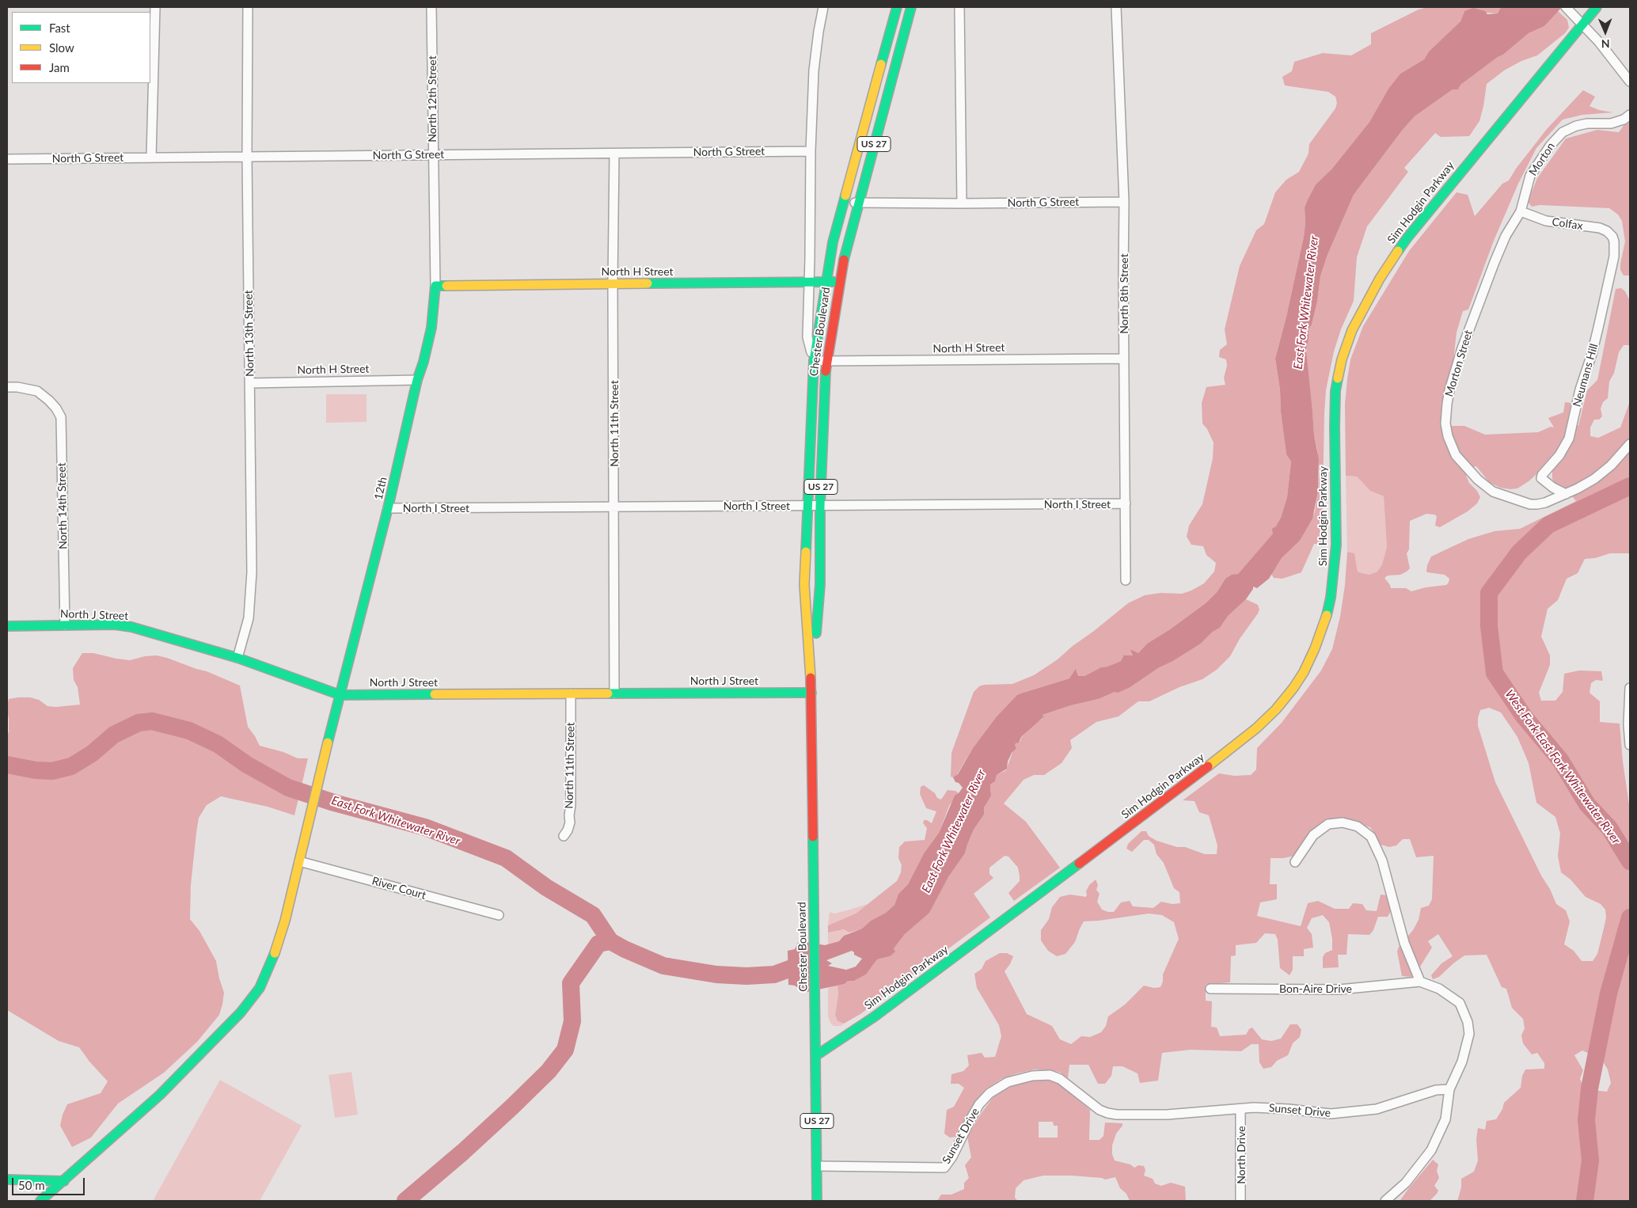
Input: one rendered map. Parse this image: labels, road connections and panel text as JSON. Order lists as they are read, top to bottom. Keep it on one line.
{"streets":{"main road":["US 27","Sim Hodgin Parkway","North H Street","Chester Boulevard","12th","North J Street"],"street":["North 12th Street","North G Street","Morton","Colfax","North 8th Street","North 13th Street","Morton Street","Neumans Hill","North 11th Street","North I Street","North 14th Street","River Court","Bon-Aire Drive","Sunset Drive","North Drive"]},"crossings":[["North 12th Street","North G Street"],["North 12th Street","North H Street"],["North 12th Street","12th"],["North G Street","North 8th Street"],["North G Street","Chester Boulevard"],["North G Street","North 13th Street"],["North G Street","North 11th Street"],["Morton","Colfax"],["Morton","Morton Street"],["Sim Hodgin Parkway","Chester Boulevard"],["Colfax","Morton Street"],["Colfax","Neumans Hill"],["North H Street","North 8th Street"],["North H Street","Chester Boulevard"],["North H Street","North 13th Street"],["North H Street","North 11th Street"],["North H Street","12th"],["North 8th Street","North I Street"],["Chester Boulevard","North I Street"],["Chester Boulevard","North J Street"],["Chester Boulevard","Sunset Drive"],["North 13th Street","North J Street"],["Morton Street","Neumans Hill"],["North 11th Street","North I Street"],["North 11th Street","North J Street"],["12th","North I Street"],["12th","North J Street"],["12th","River Court"],["North 14th Street","North J Street"],["Sunset Drive","North Drive"]],"water":["East Fork Whitewater River","West Fork East Fork Whitewater River"],"legend":["Fast","Slow","Jam"],"scale_bar":"50 m","north":"bottom"}
